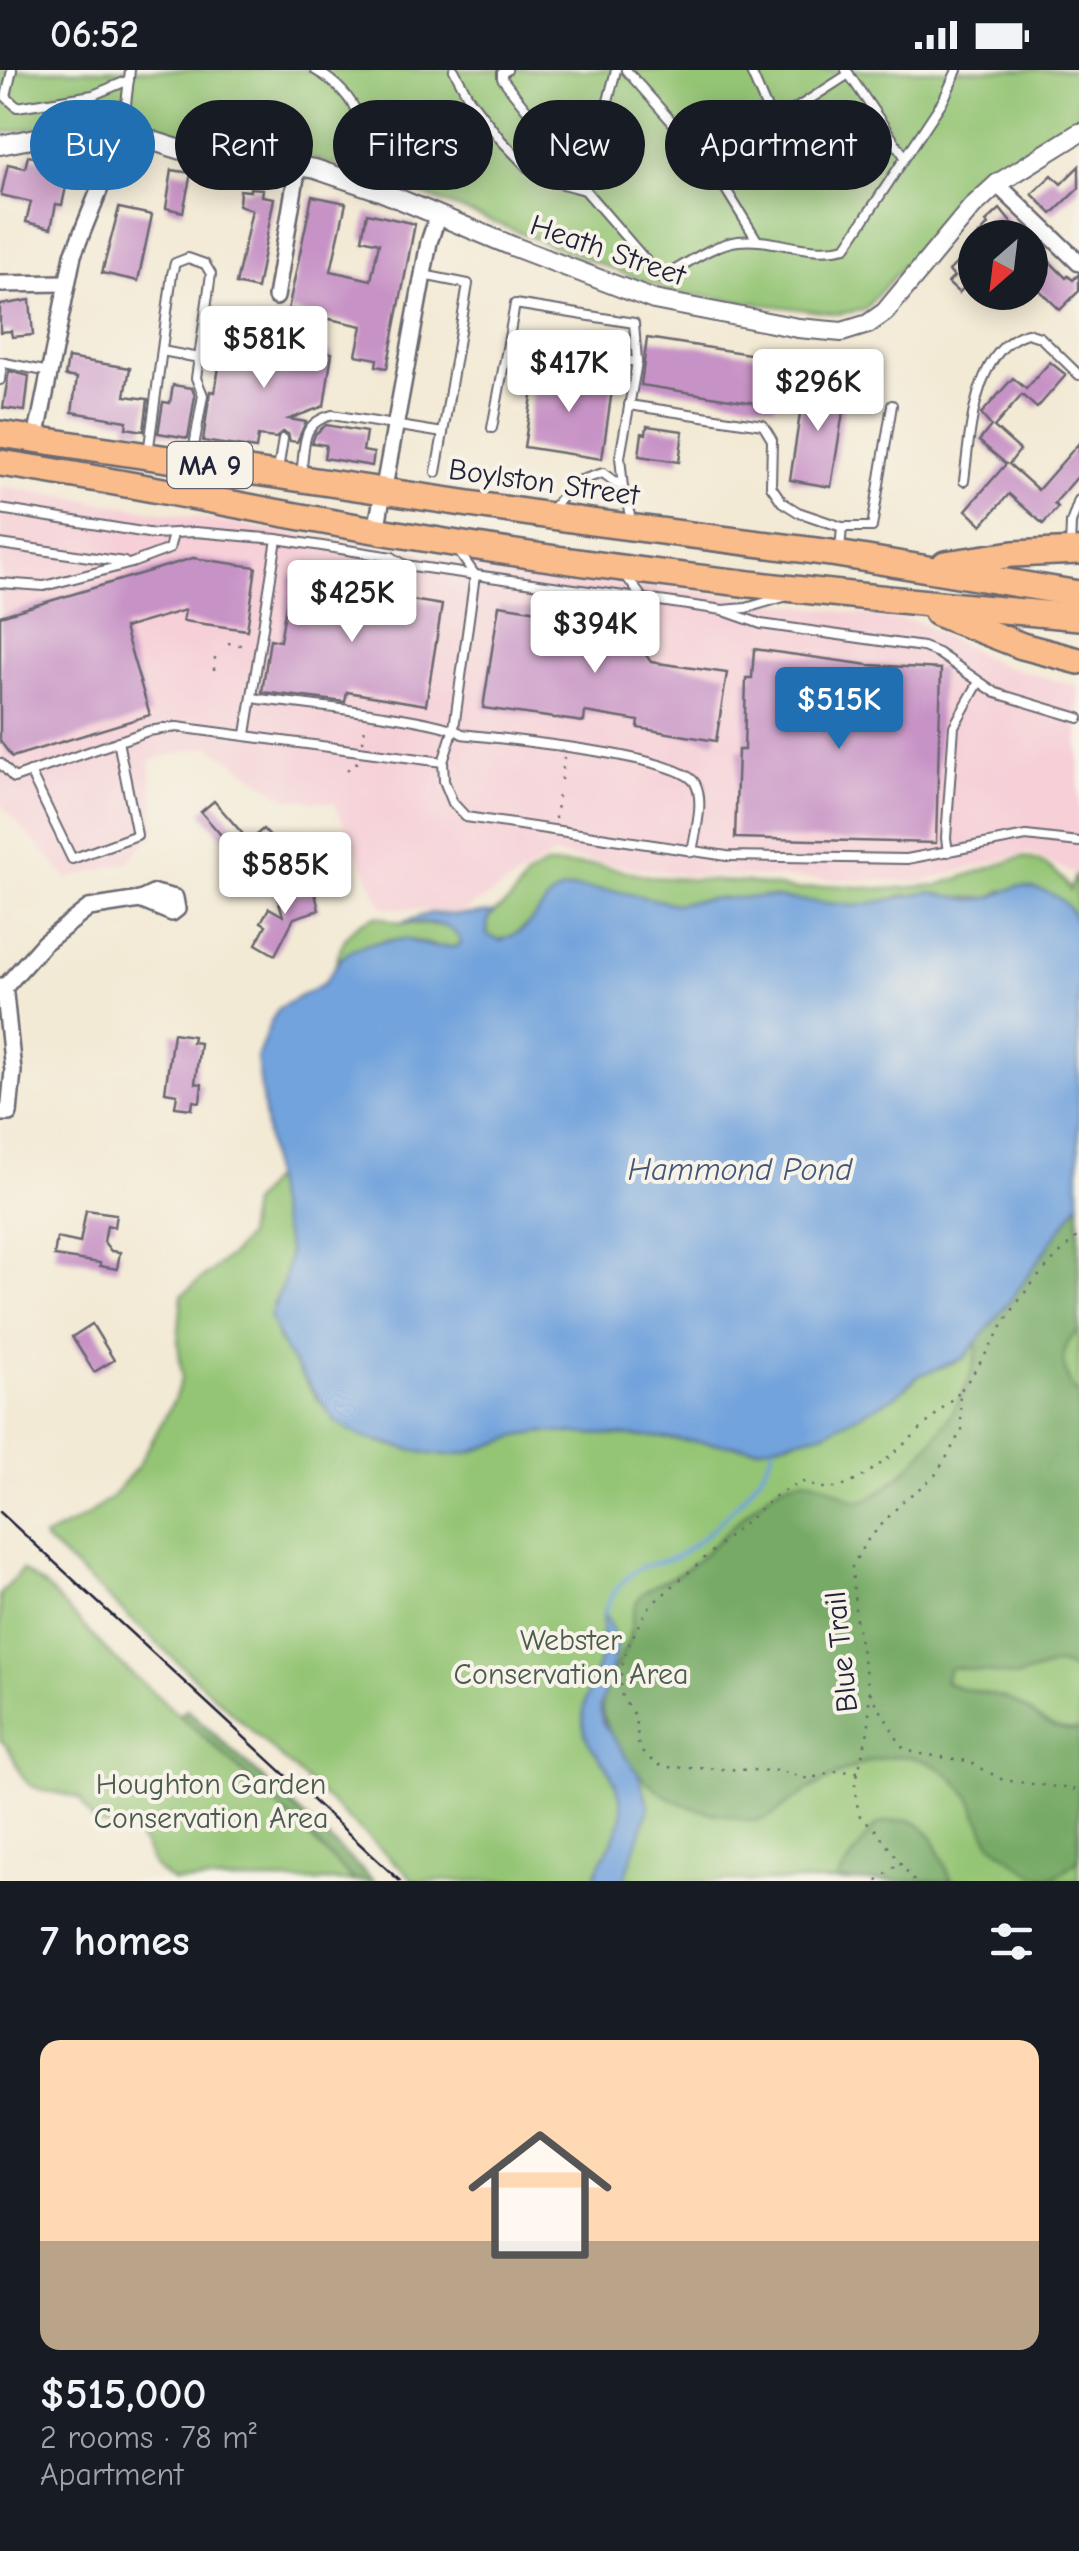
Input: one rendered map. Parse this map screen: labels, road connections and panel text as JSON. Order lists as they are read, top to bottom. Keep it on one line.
{"streets":{"highway":["MA 9","Boylston Street"],"street":["Heath Street"],"path":["Blue Trail"]},"water":["Hammond Pond"],"parks":["Webster Conservation Area","Houghton Garden Conservation Area"],"north":"bottom left","page":{"status":"06:52","chip":["Buy","Rent","Filters","New","Apartment"],"price":["$581K","$417K","$296K","$425K","$394K","$515K","$585K"],"heading":"7 homes","list":[{"name":"$515,000","note":"2 rooms · 78 m² · Apartment"}]}}
